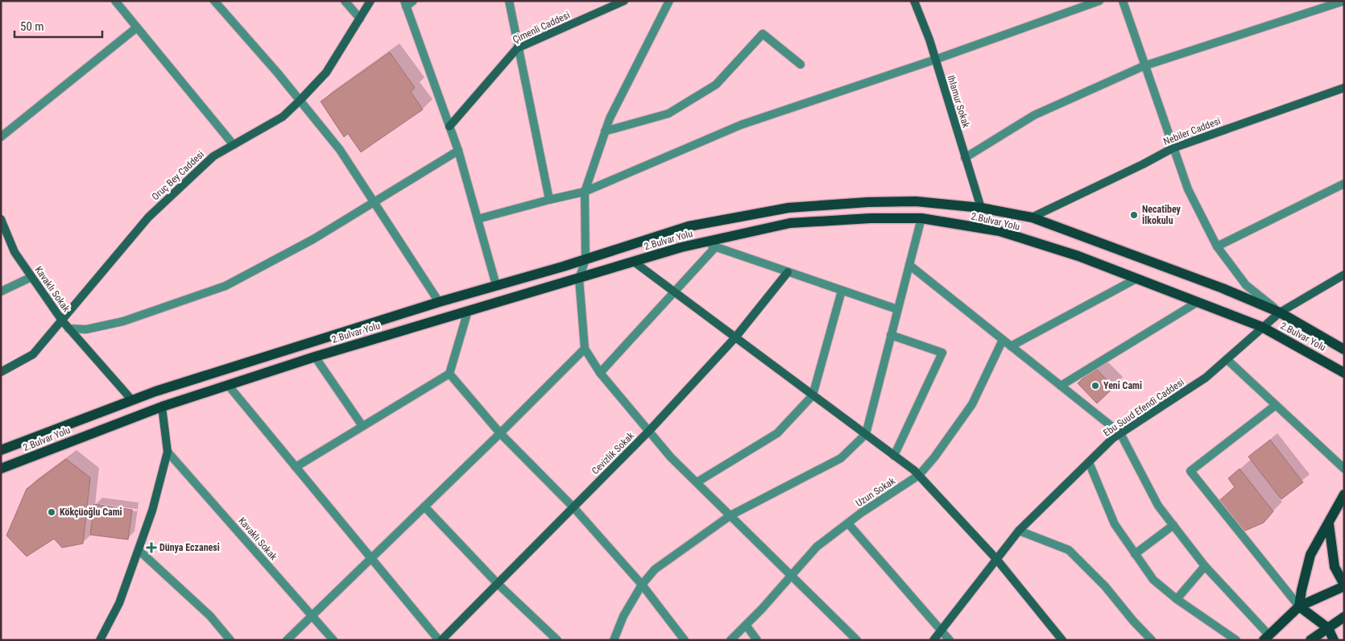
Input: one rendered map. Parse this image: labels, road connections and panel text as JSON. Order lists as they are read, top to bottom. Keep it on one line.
{"streets":{"main road":["2.Bulvar Yolu"],"street":["Çimenli Caddesi","Ihlamur Sokak","Nebiler Caddesi","Oruç Bey Caddesi","Kavaklı Sokak","Ebu Suud Efendi Caddesi","Cevizlik Sokak","Uzun Sokak"]},"crossings":[["Ihlamur Sokak","2.Bulvar Yolu"],["Nebiler Caddesi","2.Bulvar Yolu"],["Oruç Bey Caddesi","Kavaklı Sokak"],["2.Bulvar Yolu","Kavaklı Sokak"],["2.Bulvar Yolu","Ebu Suud Efendi Caddesi"]],"places":{"other":["Necatibey İlkokulu","Yeni Cami","Kökçüoğlu Cami"],"health":["Dünya Eczanesi"]},"scale_bar":"50 m"}
